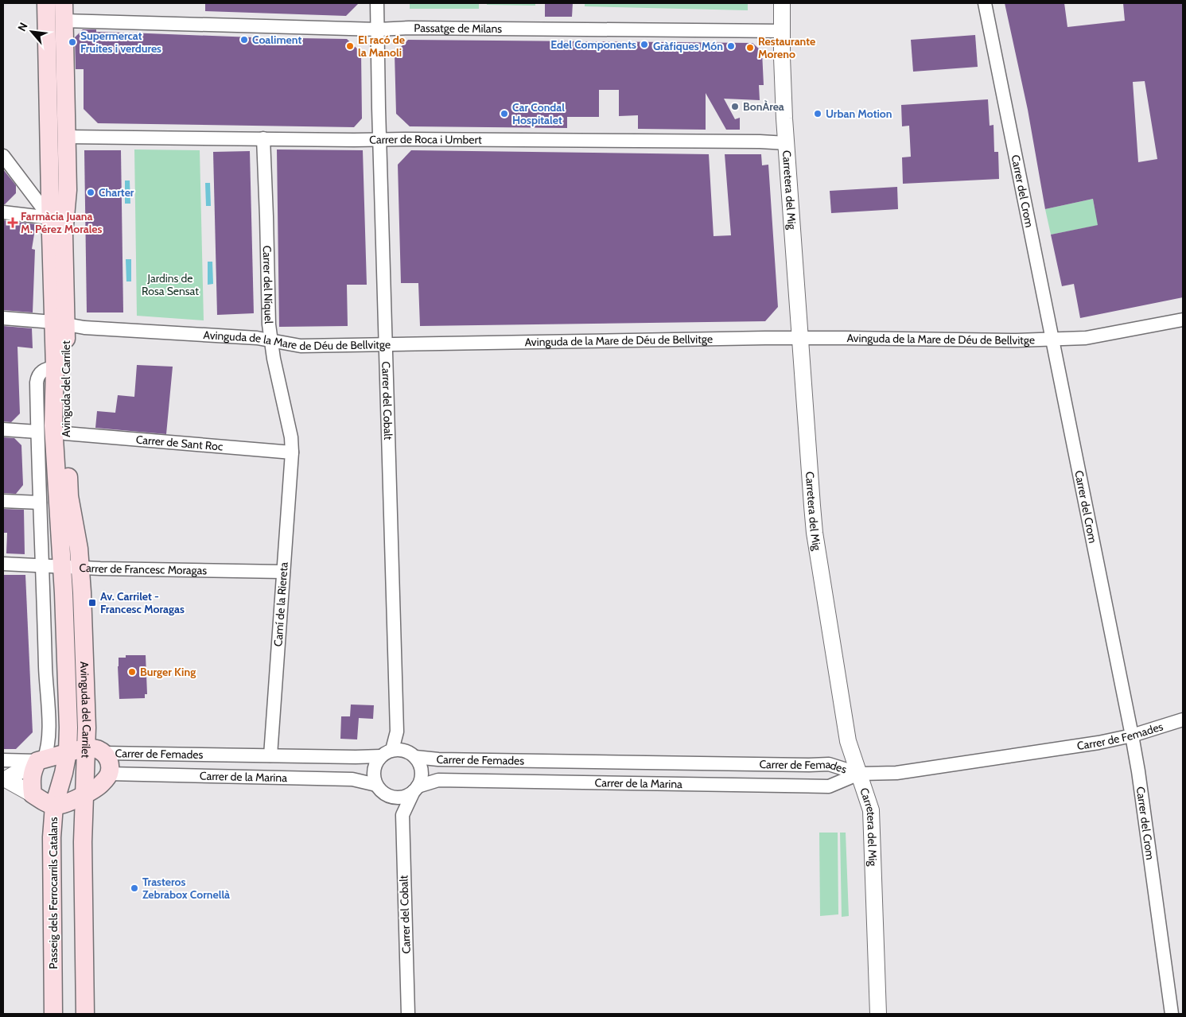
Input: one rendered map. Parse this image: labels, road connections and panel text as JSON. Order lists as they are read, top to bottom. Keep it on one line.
{"streets":{"main road":["Avinguda del Carrilet","Passeig dels Ferrocarrils Catalans"],"street":["Passatge de Milans","Carrer de Roca i Umbert","Carretera del Mig","Carrer del Crom","Carrer del Níquel","Avinguda de la Mare de Déu de Bellvitge","Carrer del Cobalt","Carrer de Sant Roc","Carrer de Francesc Moragas","Camí de la Riereta","Carrer de Femades","Carrer de la Marina"]},"crossings":[["Passatge de Milans","Carretera del Mig"],["Passatge de Milans","Avinguda del Carrilet"],["Passatge de Milans","Carrer del Cobalt"],["Carrer de Roca i Umbert","Carretera del Mig"],["Carrer de Roca i Umbert","Carrer del Níquel"],["Carrer de Roca i Umbert","Avinguda del Carrilet"],["Carrer de Roca i Umbert","Carrer del Cobalt"],["Carretera del Mig","Avinguda de la Mare de Déu de Bellvitge"],["Carretera del Mig","Carrer de Femades"],["Carretera del Mig","Carrer de la Marina"],["Carrer del Crom","Avinguda de la Mare de Déu de Bellvitge"],["Carrer del Crom","Carrer de Femades"],["Carrer del Níquel","Avinguda de la Mare de Déu de Bellvitge"],["Carrer del Níquel","Carrer de Sant Roc"],["Carrer del Níquel","Camí de la Riereta"],["Avinguda de la Mare de Déu de Bellvitge","Avinguda del Carrilet"],["Avinguda de la Mare de Déu de Bellvitge","Carrer del Cobalt"],["Avinguda del Carrilet","Carrer de Sant Roc"],["Avinguda del Carrilet","Carrer de Francesc Moragas"],["Avinguda del Carrilet","Passeig dels Ferrocarrils Catalans"],["Carrer del Cobalt","Carrer de Femades"],["Carrer del Cobalt","Carrer de la Marina"],["Carrer de Sant Roc","Camí de la Riereta"],["Carrer de Francesc Moragas","Camí de la Riereta"],["Camí de la Riereta","Carrer de Femades"],["Carrer de Femades","Carrer de la Marina"]],"parks":["Jardins de Rosa Sensat"],"places":{"other":["Coaliment","Supermercat Fruites i verdures","Edel Components","El racó de la Manoli","Gràfiques Món","Restaurante Moreno","BonÀrea","Car Condal Hospitalet","Urban Motion","Charter","Burger King","Trasteros Zebrabox Cornellà"],"health":["Farmàcia Juana M. Pérez Morales"],"transit":["Av. Carrilet - Francesc Moragas"]},"north":"top left"}
